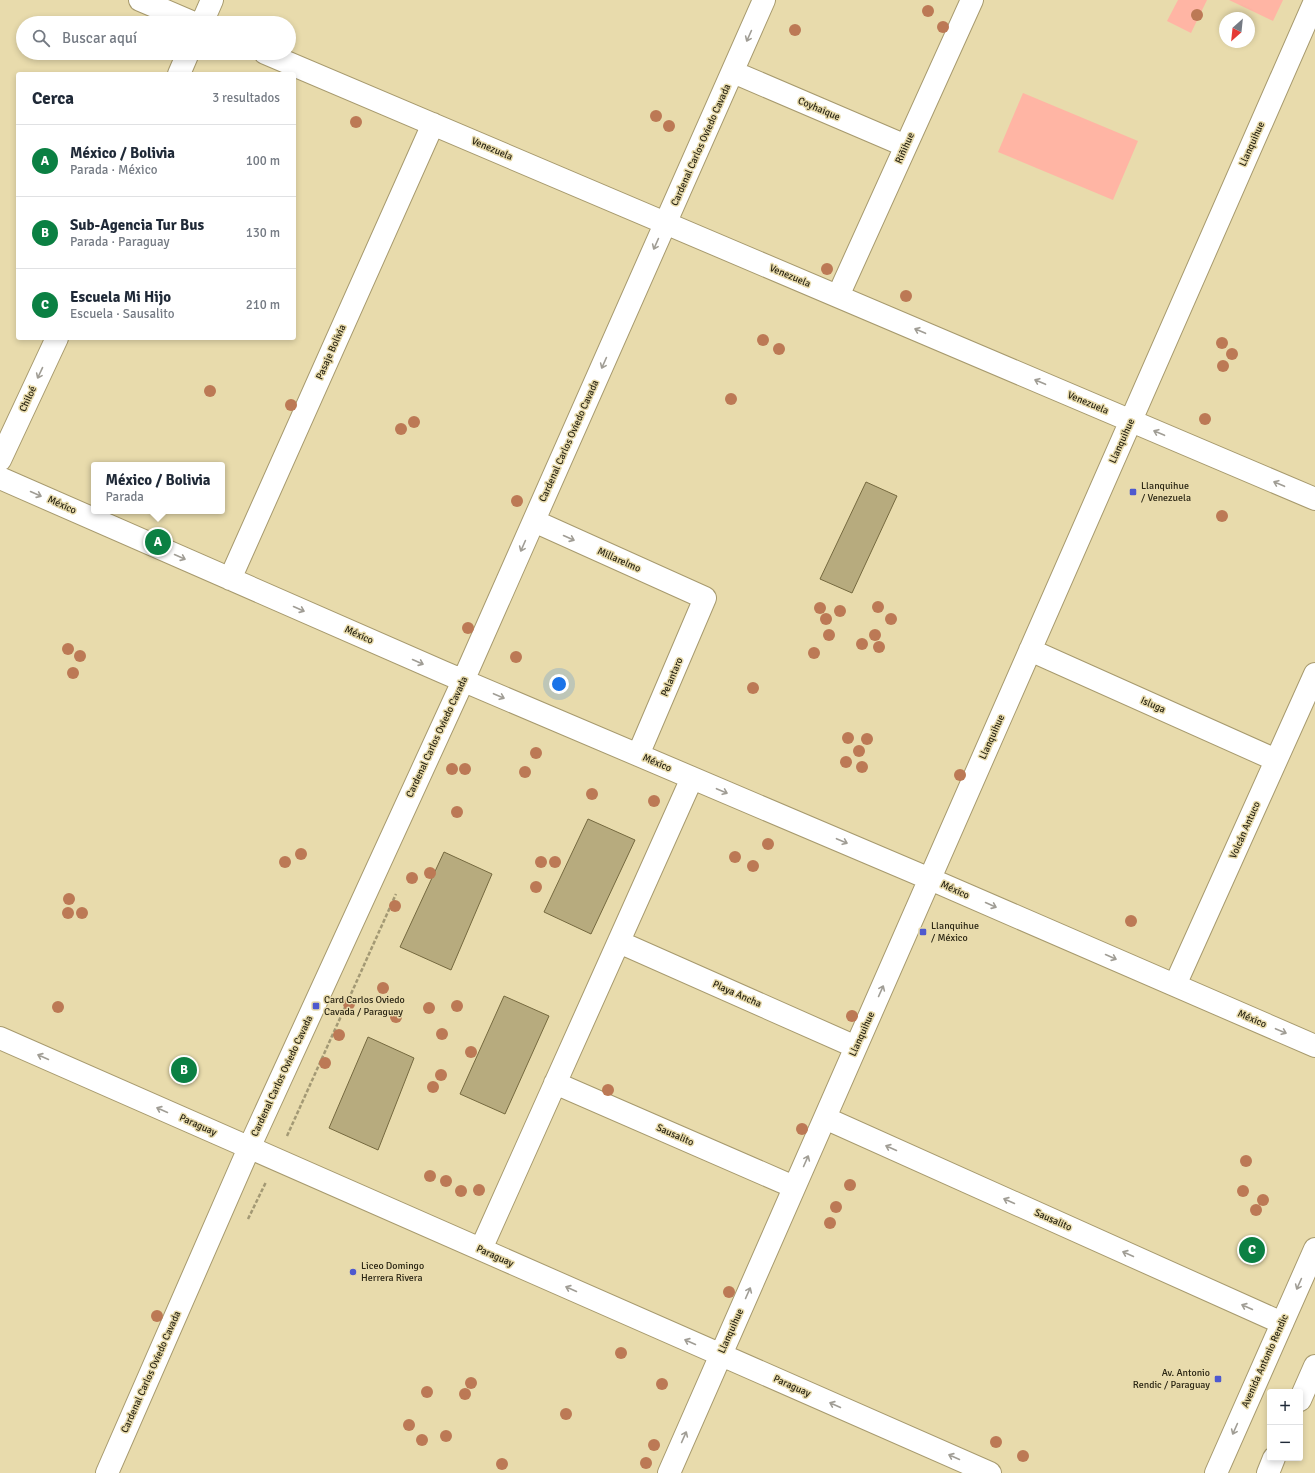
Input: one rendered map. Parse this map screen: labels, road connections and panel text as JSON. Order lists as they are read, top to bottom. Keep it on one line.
{"streets":{"street":["Coyhaique","Llanquihue","Cardenal Carlos Oviedo Cavada","Riñihue","Venezuela","Pasaje Bolivia","Chiloé","México","Millarelmo","Pelantaro","Isluga","Volcán Antuco","Playa Ancha","Paraguay","Sausalito","Avenida Antonio Rendic"]},"crossings":[["Coyhaique","Cardenal Carlos Oviedo Cavada"],["Coyhaique","Riñihue"],["Llanquihue","Venezuela"],["Llanquihue","México"],["Llanquihue","Isluga"],["Llanquihue","Playa Ancha"],["Llanquihue","Paraguay"],["Llanquihue","Sausalito"],["Cardenal Carlos Oviedo Cavada","Venezuela"],["Cardenal Carlos Oviedo Cavada","México"],["Cardenal Carlos Oviedo Cavada","Millarelmo"],["Cardenal Carlos Oviedo Cavada","Paraguay"],["Riñihue","Venezuela"],["Venezuela","Pasaje Bolivia"],["Pasaje Bolivia","México"],["México","Pelantaro"],["México","Volcán Antuco"],["Millarelmo","Pelantaro"],["Isluga","Volcán Antuco"],["Sausalito","Avenida Antonio Rendic"]],"one_way":["Llanquihue","Cardenal Carlos Oviedo Cavada","Venezuela","Chiloé","México","Millarelmo","Paraguay","Sausalito","Avenida Antonio Rendic"],"places":{"transit":["Llanquihue / Venezuela","Llanquihue / México","Card Carlos Oviedo Cavada / Paraguay","Av. Antonio Rendic / Paraguay"],"other":["Liceo Domingo Herrera Rivera"]},"north":"bottom left","page":{"search":"Buscar aquí","heading":["Cerca","3 resultados"],"list":[{"mark":"A","name":"México / Bolivia","note":"Parada · México","value":"100 m"},{"mark":"B","name":"Sub-Agencia Tur Bus","note":"Parada · Paraguay","value":"130 m"},{"mark":"C","name":"Escuela Mi Hijo","note":"Escuela · Sausalito","value":"210 m"}],"popup":["México / Bolivia","Parada"],"pins":["A","B","C"],"map_buttons":["+","−"]}}
